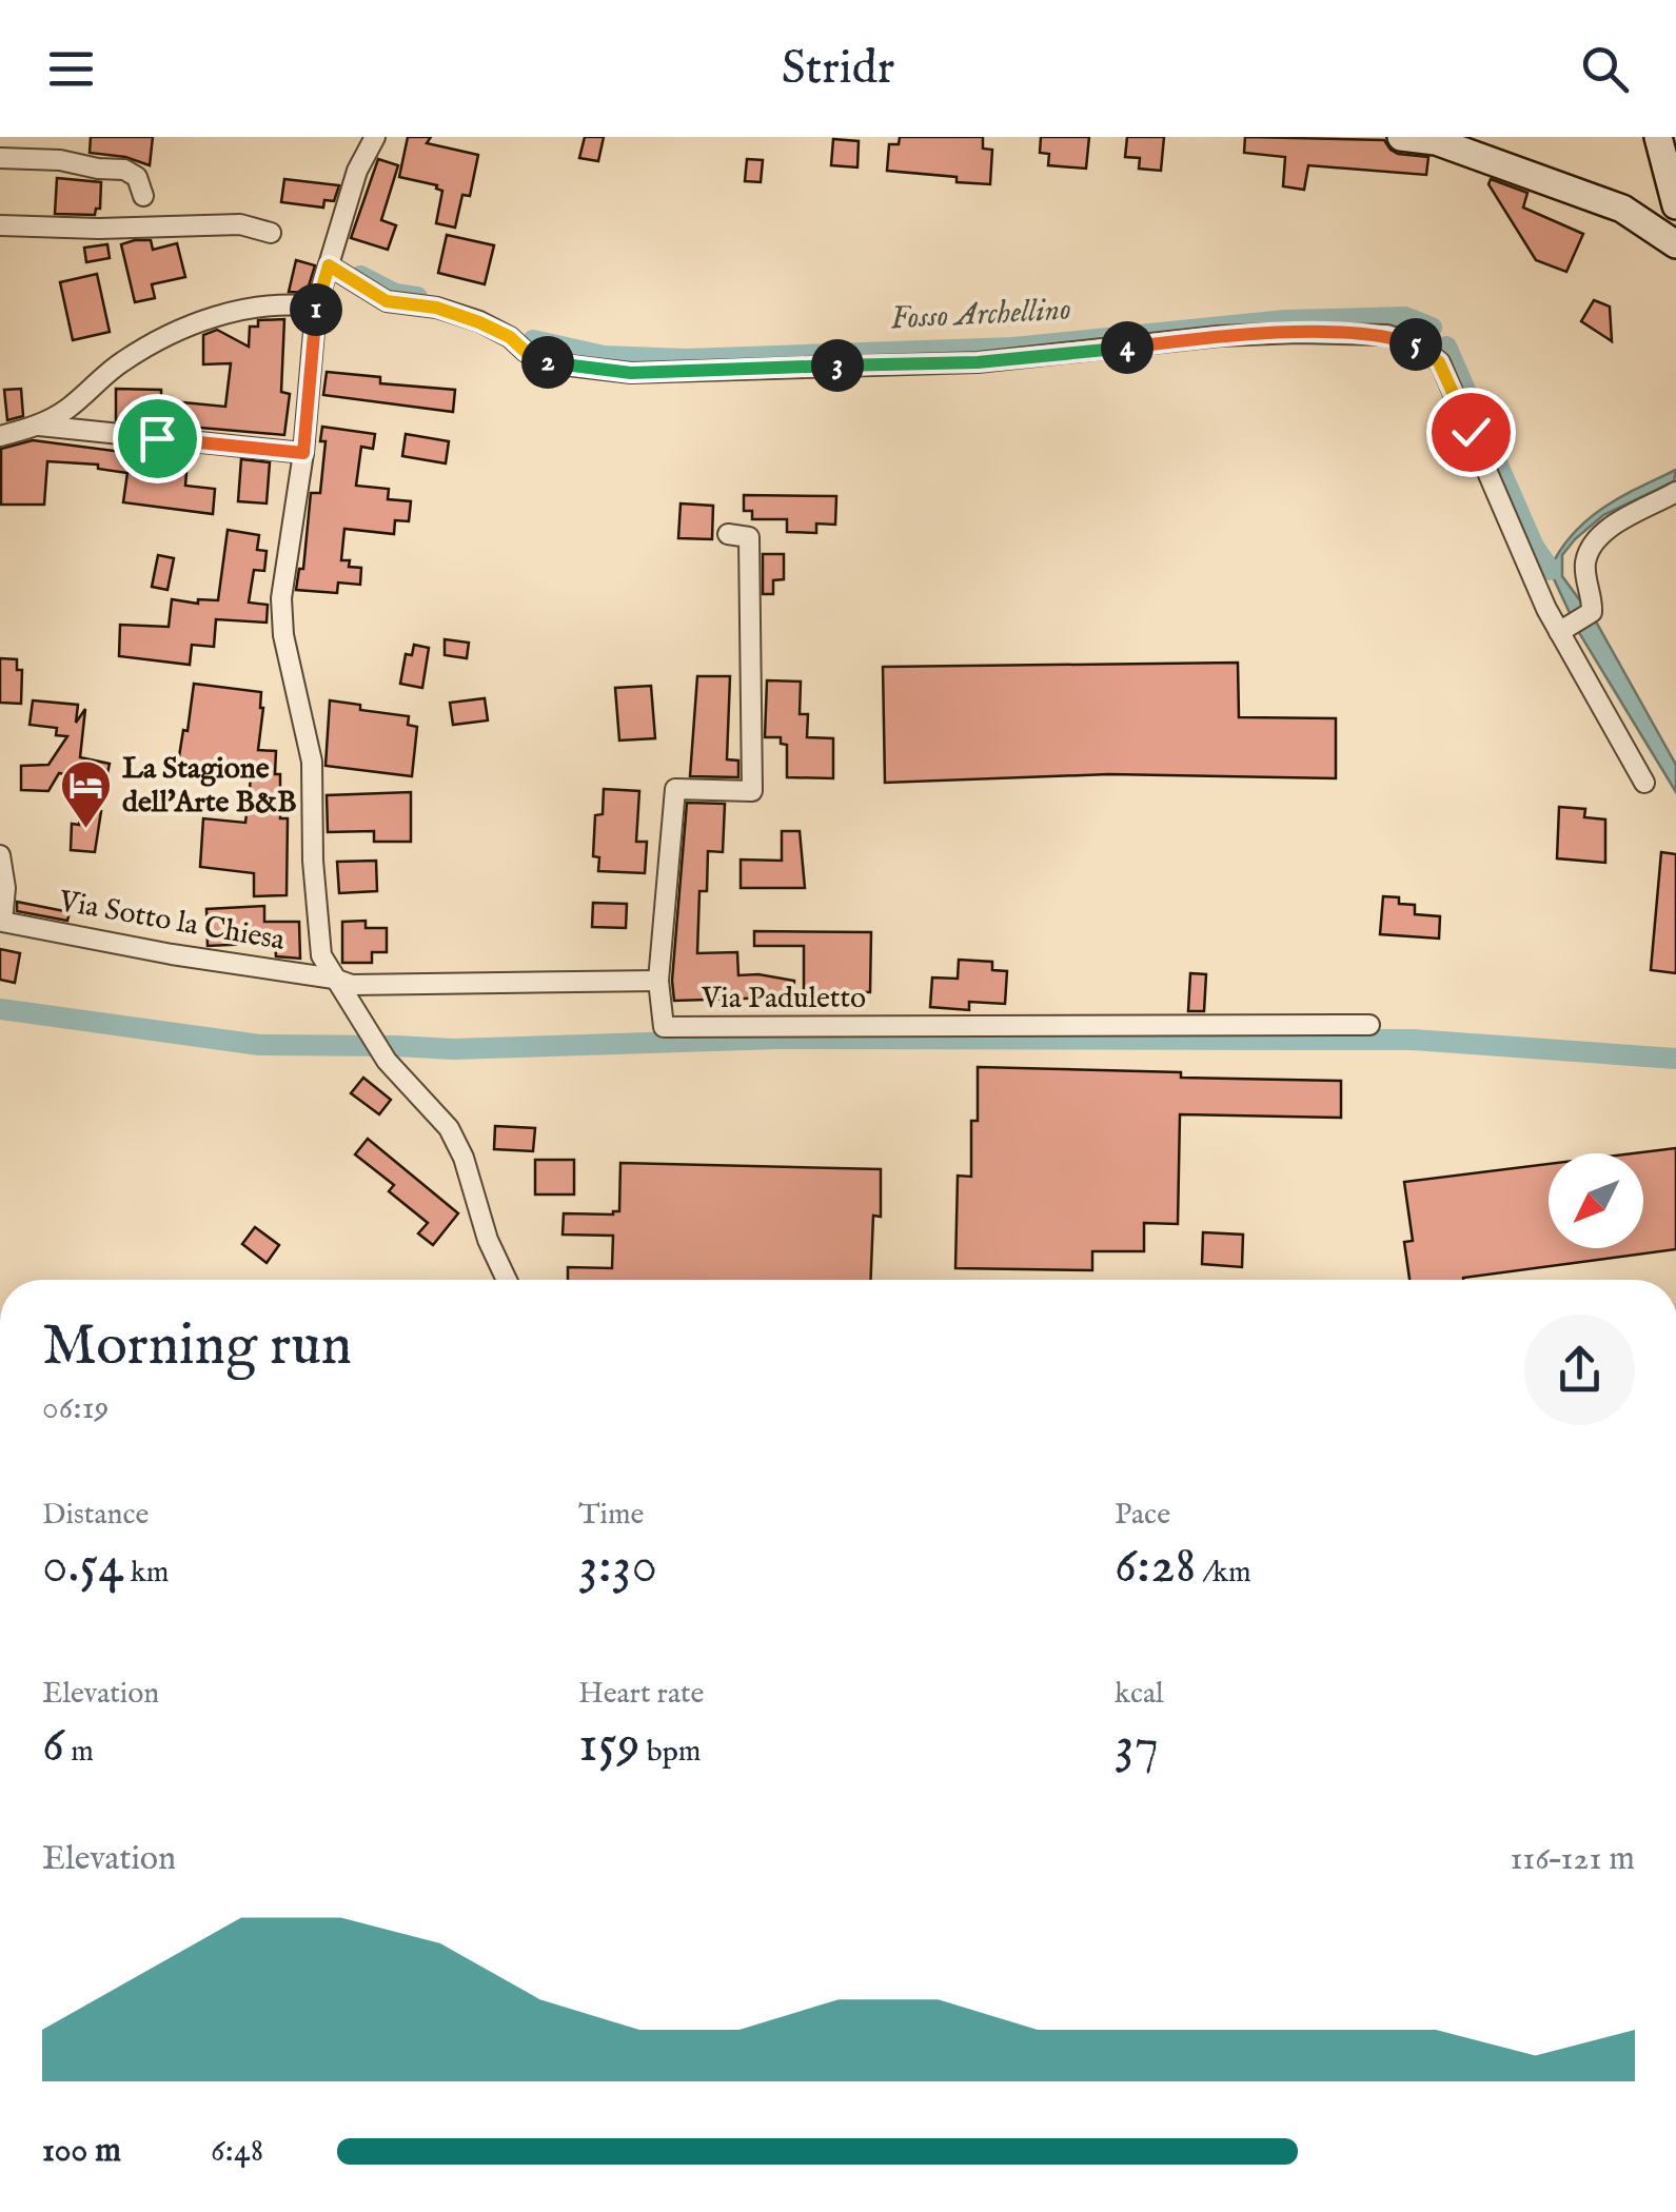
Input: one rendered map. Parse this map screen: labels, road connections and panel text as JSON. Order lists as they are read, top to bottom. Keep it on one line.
{"streets":{"street":["Via Sotto la Chiesa","Via Paduletto"]},"crossings":[["Via Sotto la Chiesa","Via Paduletto"]],"water":["Fosso Archellino"],"places":{"hotel":["La Stagione dell'Arte B&B"]},"north":"bottom left","page":{"header":"Stridr","pins":["1","5","4","2","3"],"heading":["Morning run","06:19"],"stats":[["Distance","0.54 km"],["Time","3:30"],["Pace","6:28 /km"],["Elevation","6 m"],["Heart rate","159 bpm"],["kcal","37"]],"chart":["Elevation","116–121 m"],"list":[{"name":"100 m","note":"6:48"}]}}
